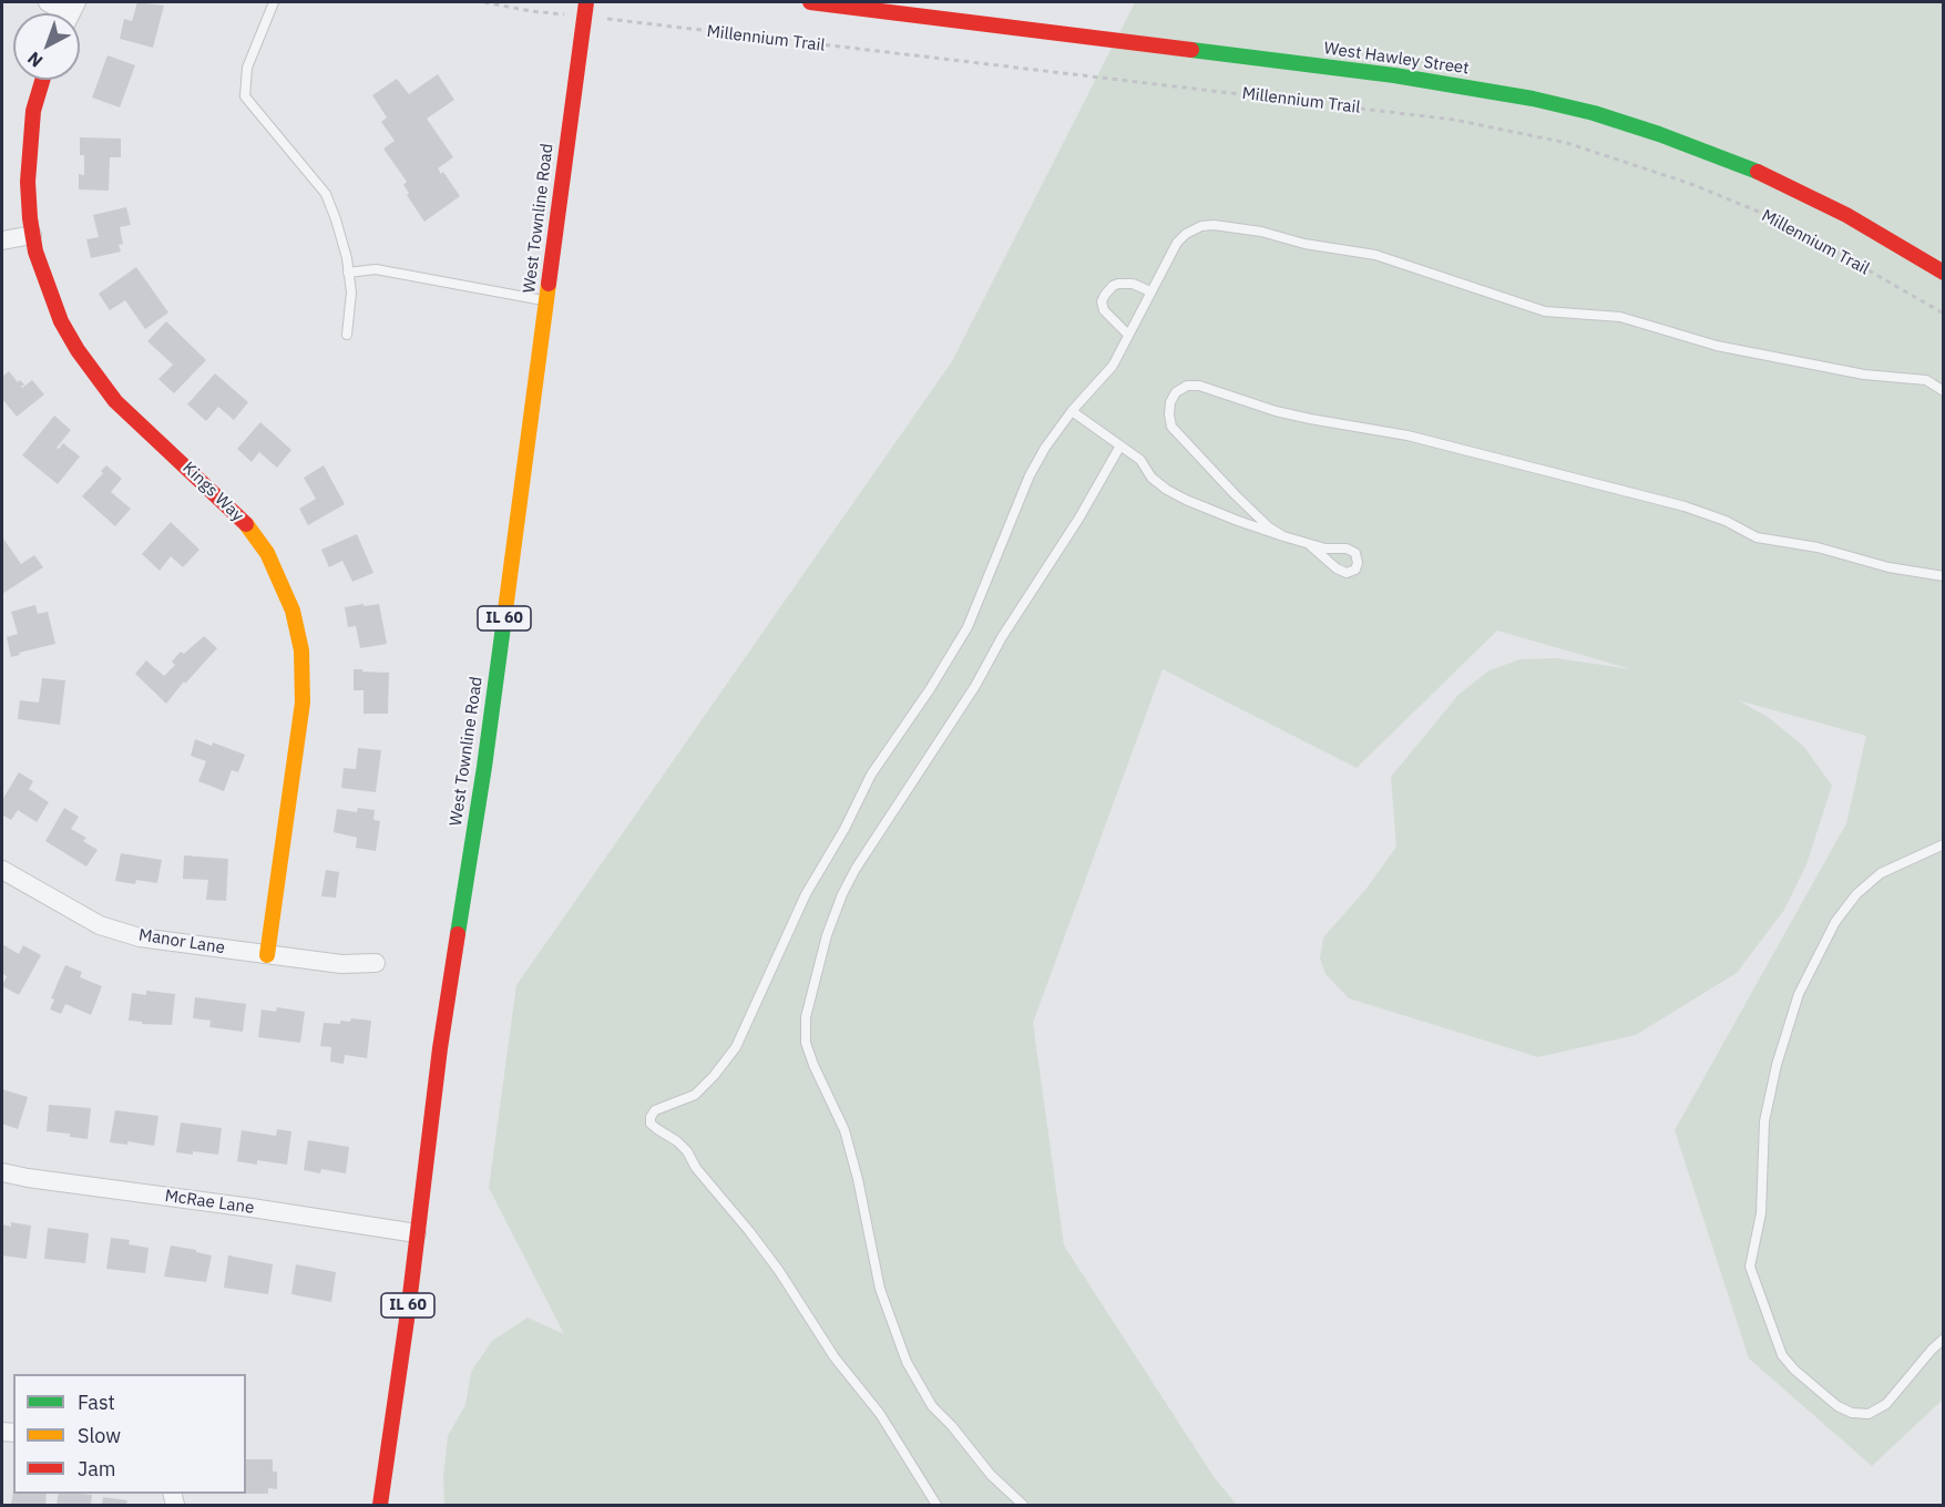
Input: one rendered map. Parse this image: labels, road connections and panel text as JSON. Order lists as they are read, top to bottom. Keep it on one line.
{"streets":{"street":["West Hawley Street","West Townline Road","Kings Way","IL 60","Manor Lane","McRae Lane"],"path":["Millennium Trail"]},"crossings":[["West Townline Road","McRae Lane"],["Kings Way","Manor Lane"]],"legend":["Fast","Slow","Jam"],"north":"bottom left"}
